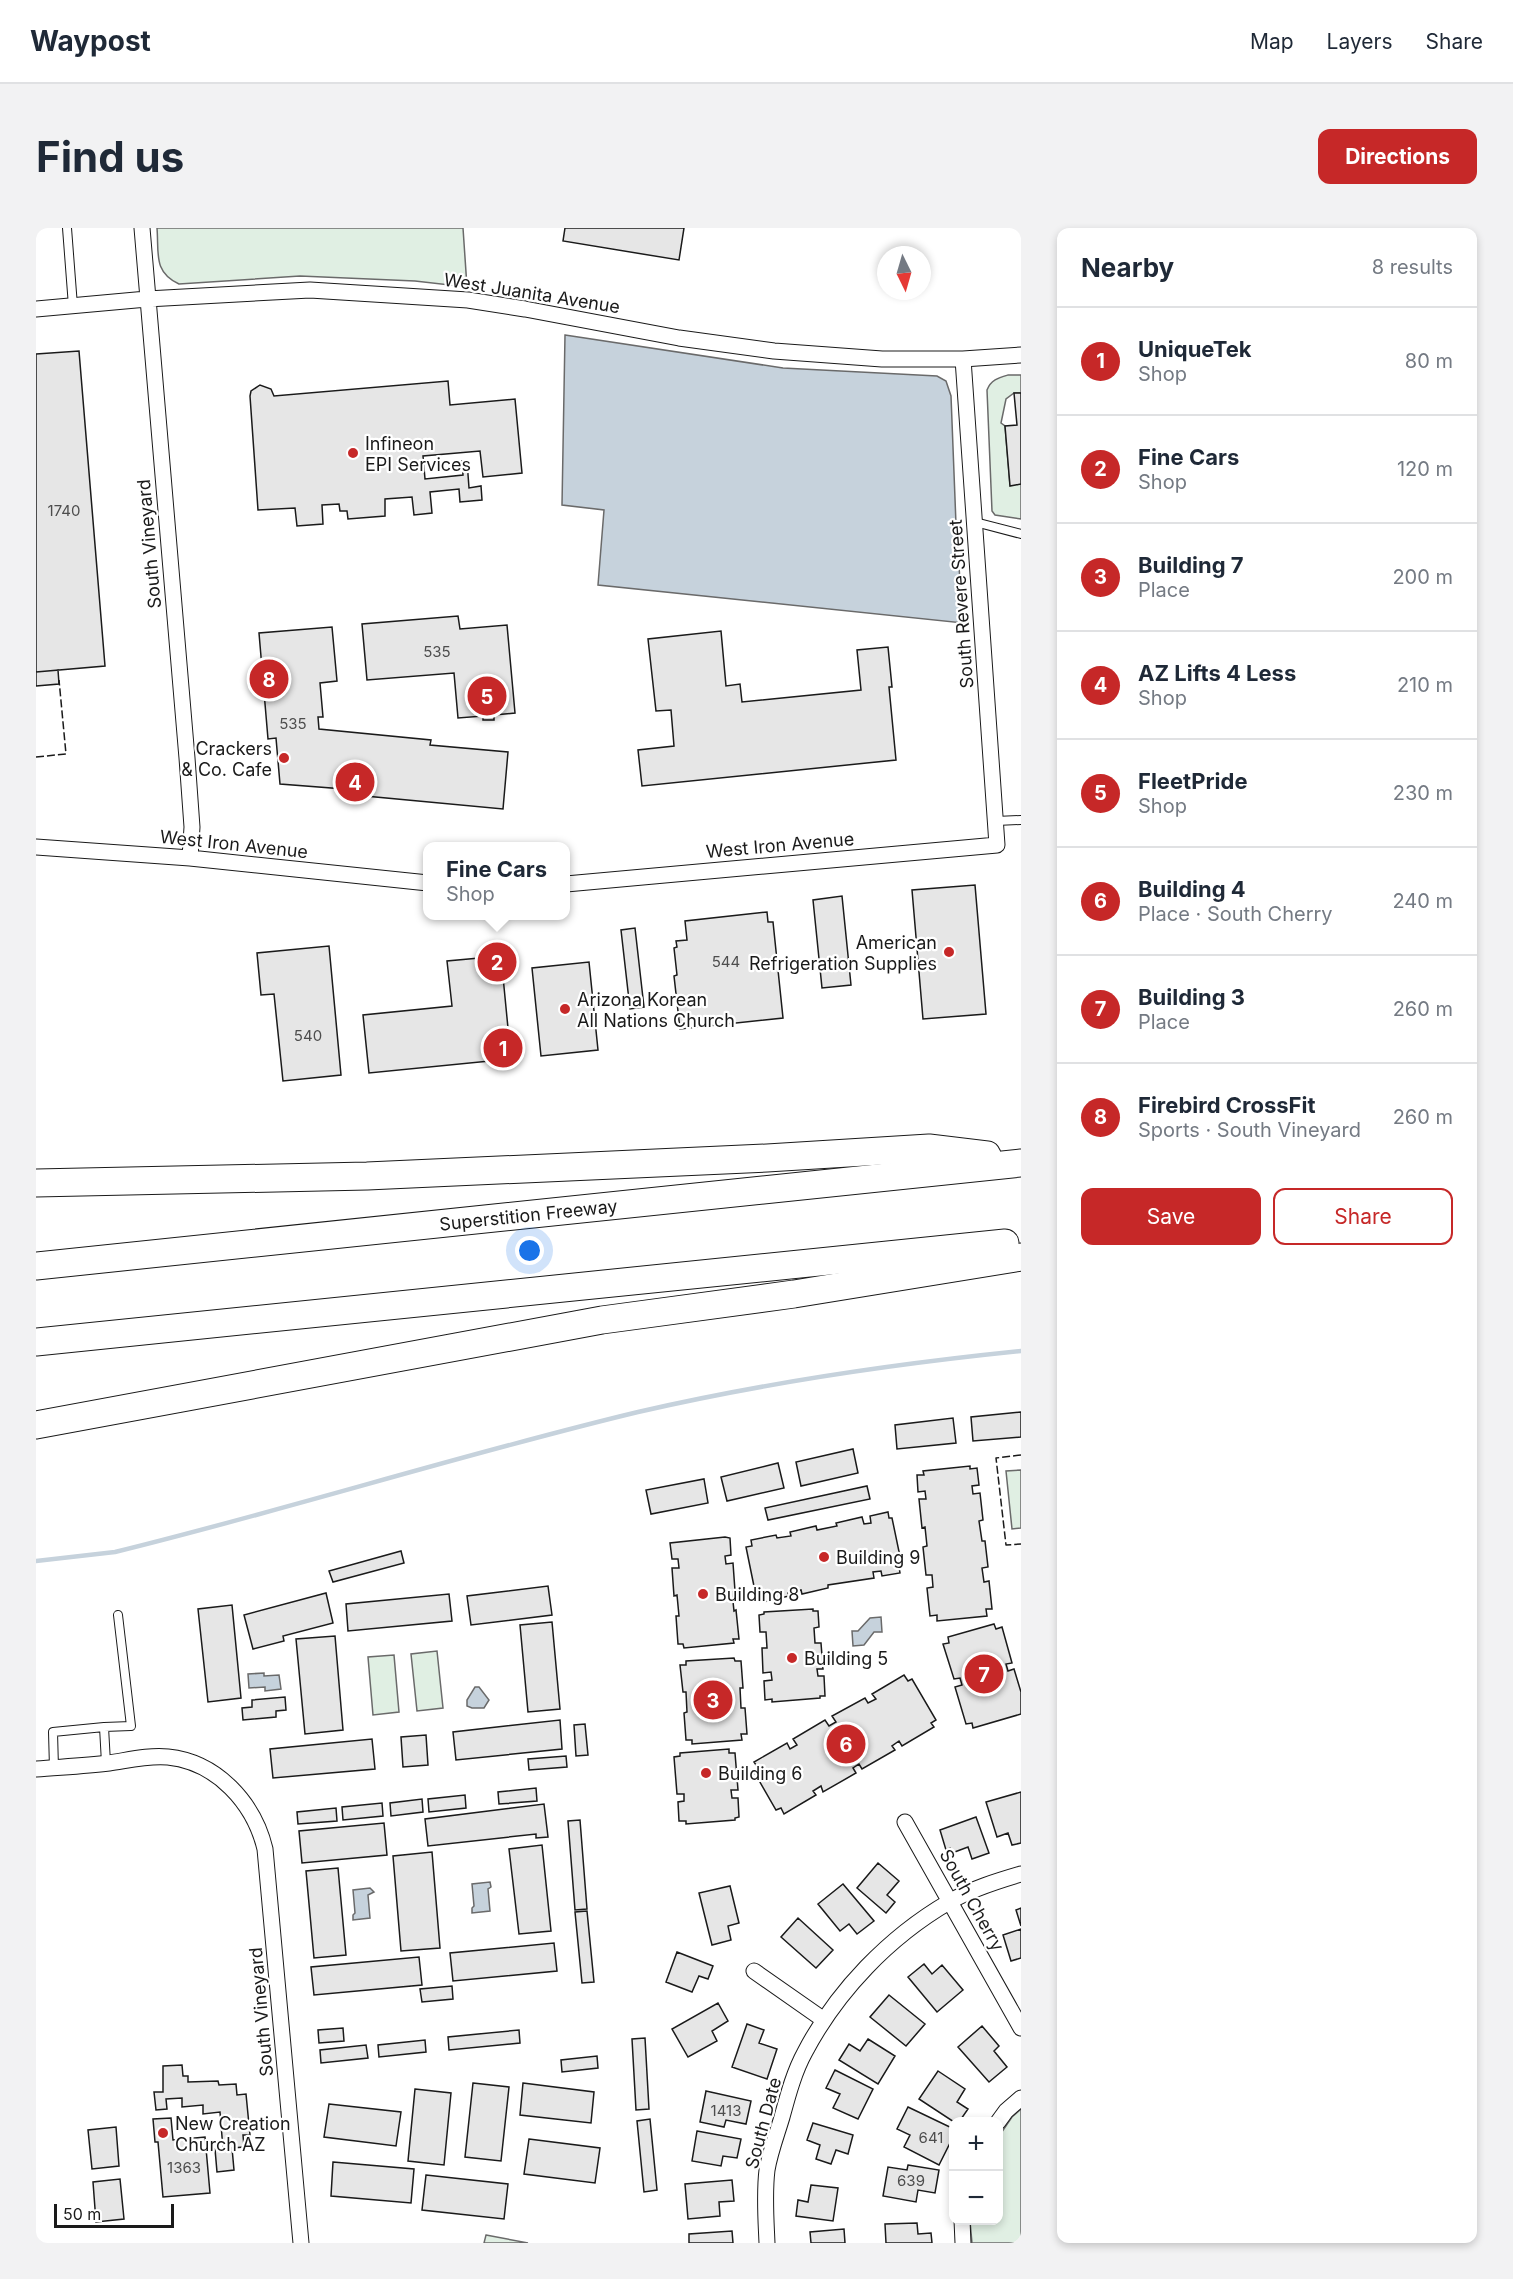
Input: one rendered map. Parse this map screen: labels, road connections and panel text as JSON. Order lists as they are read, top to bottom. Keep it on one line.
{"streets":{"highway":["Superstition Freeway"],"street":["West Juanita Avenue","South Vineyard","South Revere Street","West Iron Avenue","South Cherry","South Date"]},"crossings":[["West Juanita Avenue","South Vineyard"],["West Juanita Avenue","South Revere Street"],["South Vineyard","West Iron Avenue"],["South Revere Street","West Iron Avenue"],["South Cherry","South Date"]],"places":["Infineon EPI Services","Crackers & Co. Cafe","American Refrigeration Supplies","Arizona Korean All Nations Church","Building 9","Building 8","Building 5","Building 6","New Creation Church AZ"],"house_numbers":["1740","535","535","544","540","1413","641","1363","639"],"scale_bar":"50 m","north":"bottom","page":{"header":"Waypost","nav":["Map","Layers","Share"],"buttons":["Directions",["Save","Share"]],"title":"Find us","heading":["Nearby","8 results"],"list":[{"mark":"1","name":"UniqueTek","note":"Shop","value":"80 m"},{"mark":"2","name":"Fine Cars","note":"Shop","value":"120 m"},{"mark":"3","name":"Building 7","note":"Place","value":"200 m"},{"mark":"4","name":"AZ Lifts 4 Less","note":"Shop","value":"210 m"},{"mark":"5","name":"FleetPride","note":"Shop","value":"230 m"},{"mark":"6","name":"Building 4","note":"Place · South Cherry","value":"240 m"},{"mark":"7","name":"Building 3","note":"Place","value":"260 m"},{"mark":"8","name":"Firebird CrossFit","note":"Sports · South Vineyard","value":"260 m"}],"pins":["8","5","4","2","1","7","3","6"],"popup":["Fine Cars","Shop"],"map_buttons":["+","−"],"scale":"50 m"}}
